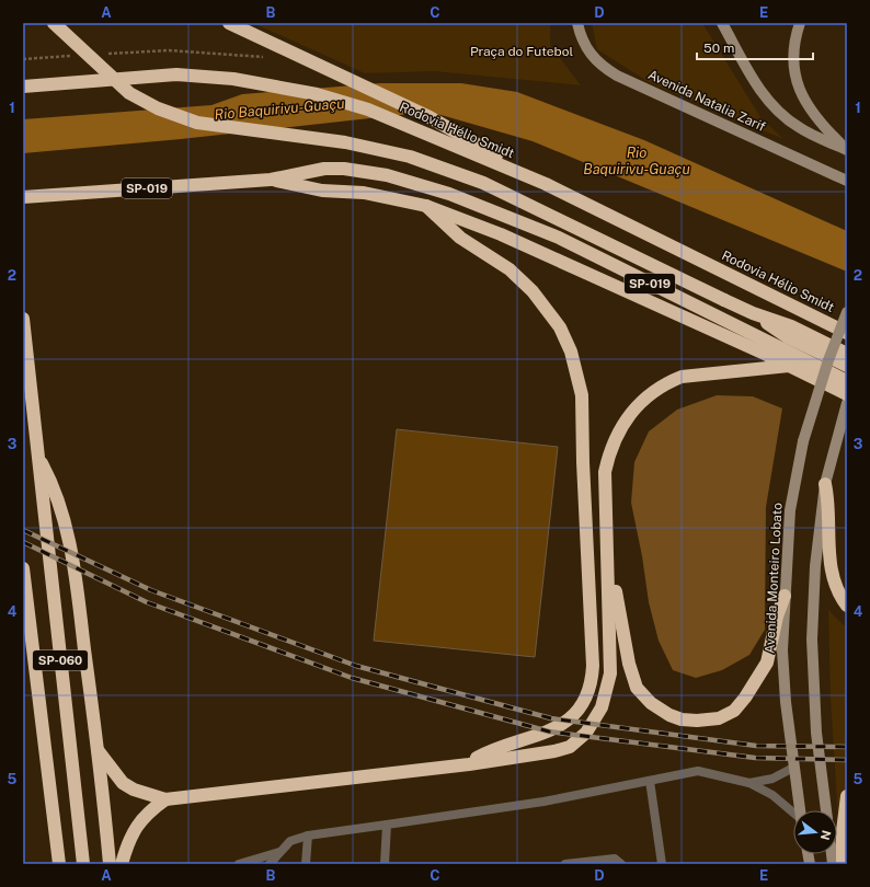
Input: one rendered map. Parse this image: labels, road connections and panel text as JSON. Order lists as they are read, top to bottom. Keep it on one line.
{"streets":{"highway":["Rodovia Hélio Smidt","SP-019","SP-060"],"main road":["Avenida Natalia Zarif","Avenida Monteiro Lobato"]},"water":["Rio Baquirivu-Guaçu"],"parks":["Praça do Futebol"],"scale_bar":"50 m","north":"right","grid":{"columns":["A","B","C","D","E"],"rows":["1","2","3","4","5"]}}
